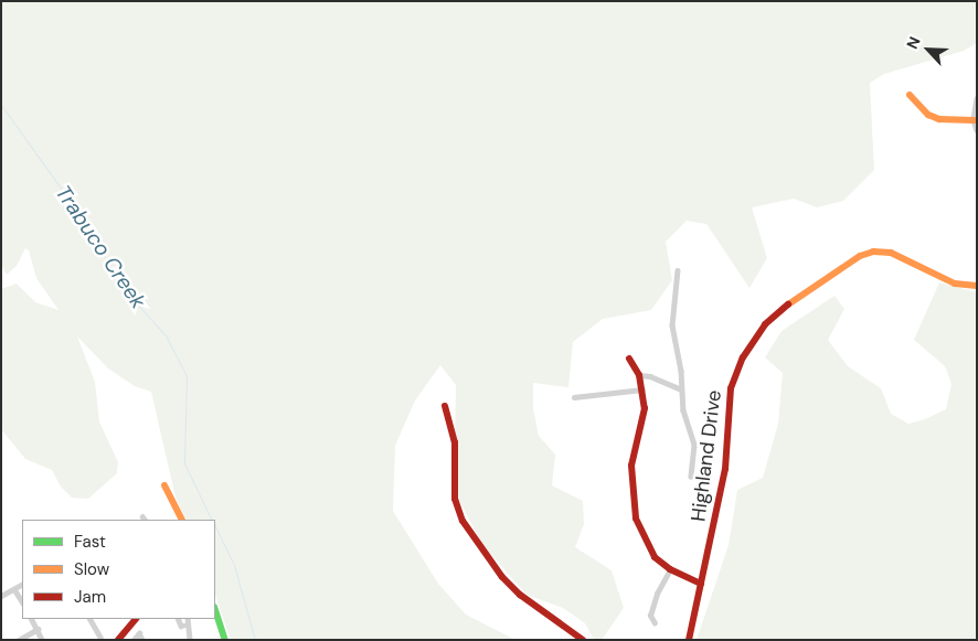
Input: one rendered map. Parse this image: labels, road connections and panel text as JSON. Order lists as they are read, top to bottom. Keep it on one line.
{"streets":{"street":["Highland Drive"]},"water":["Trabuco Creek"],"legend":["Fast","Slow","Jam"],"north":"top left"}
